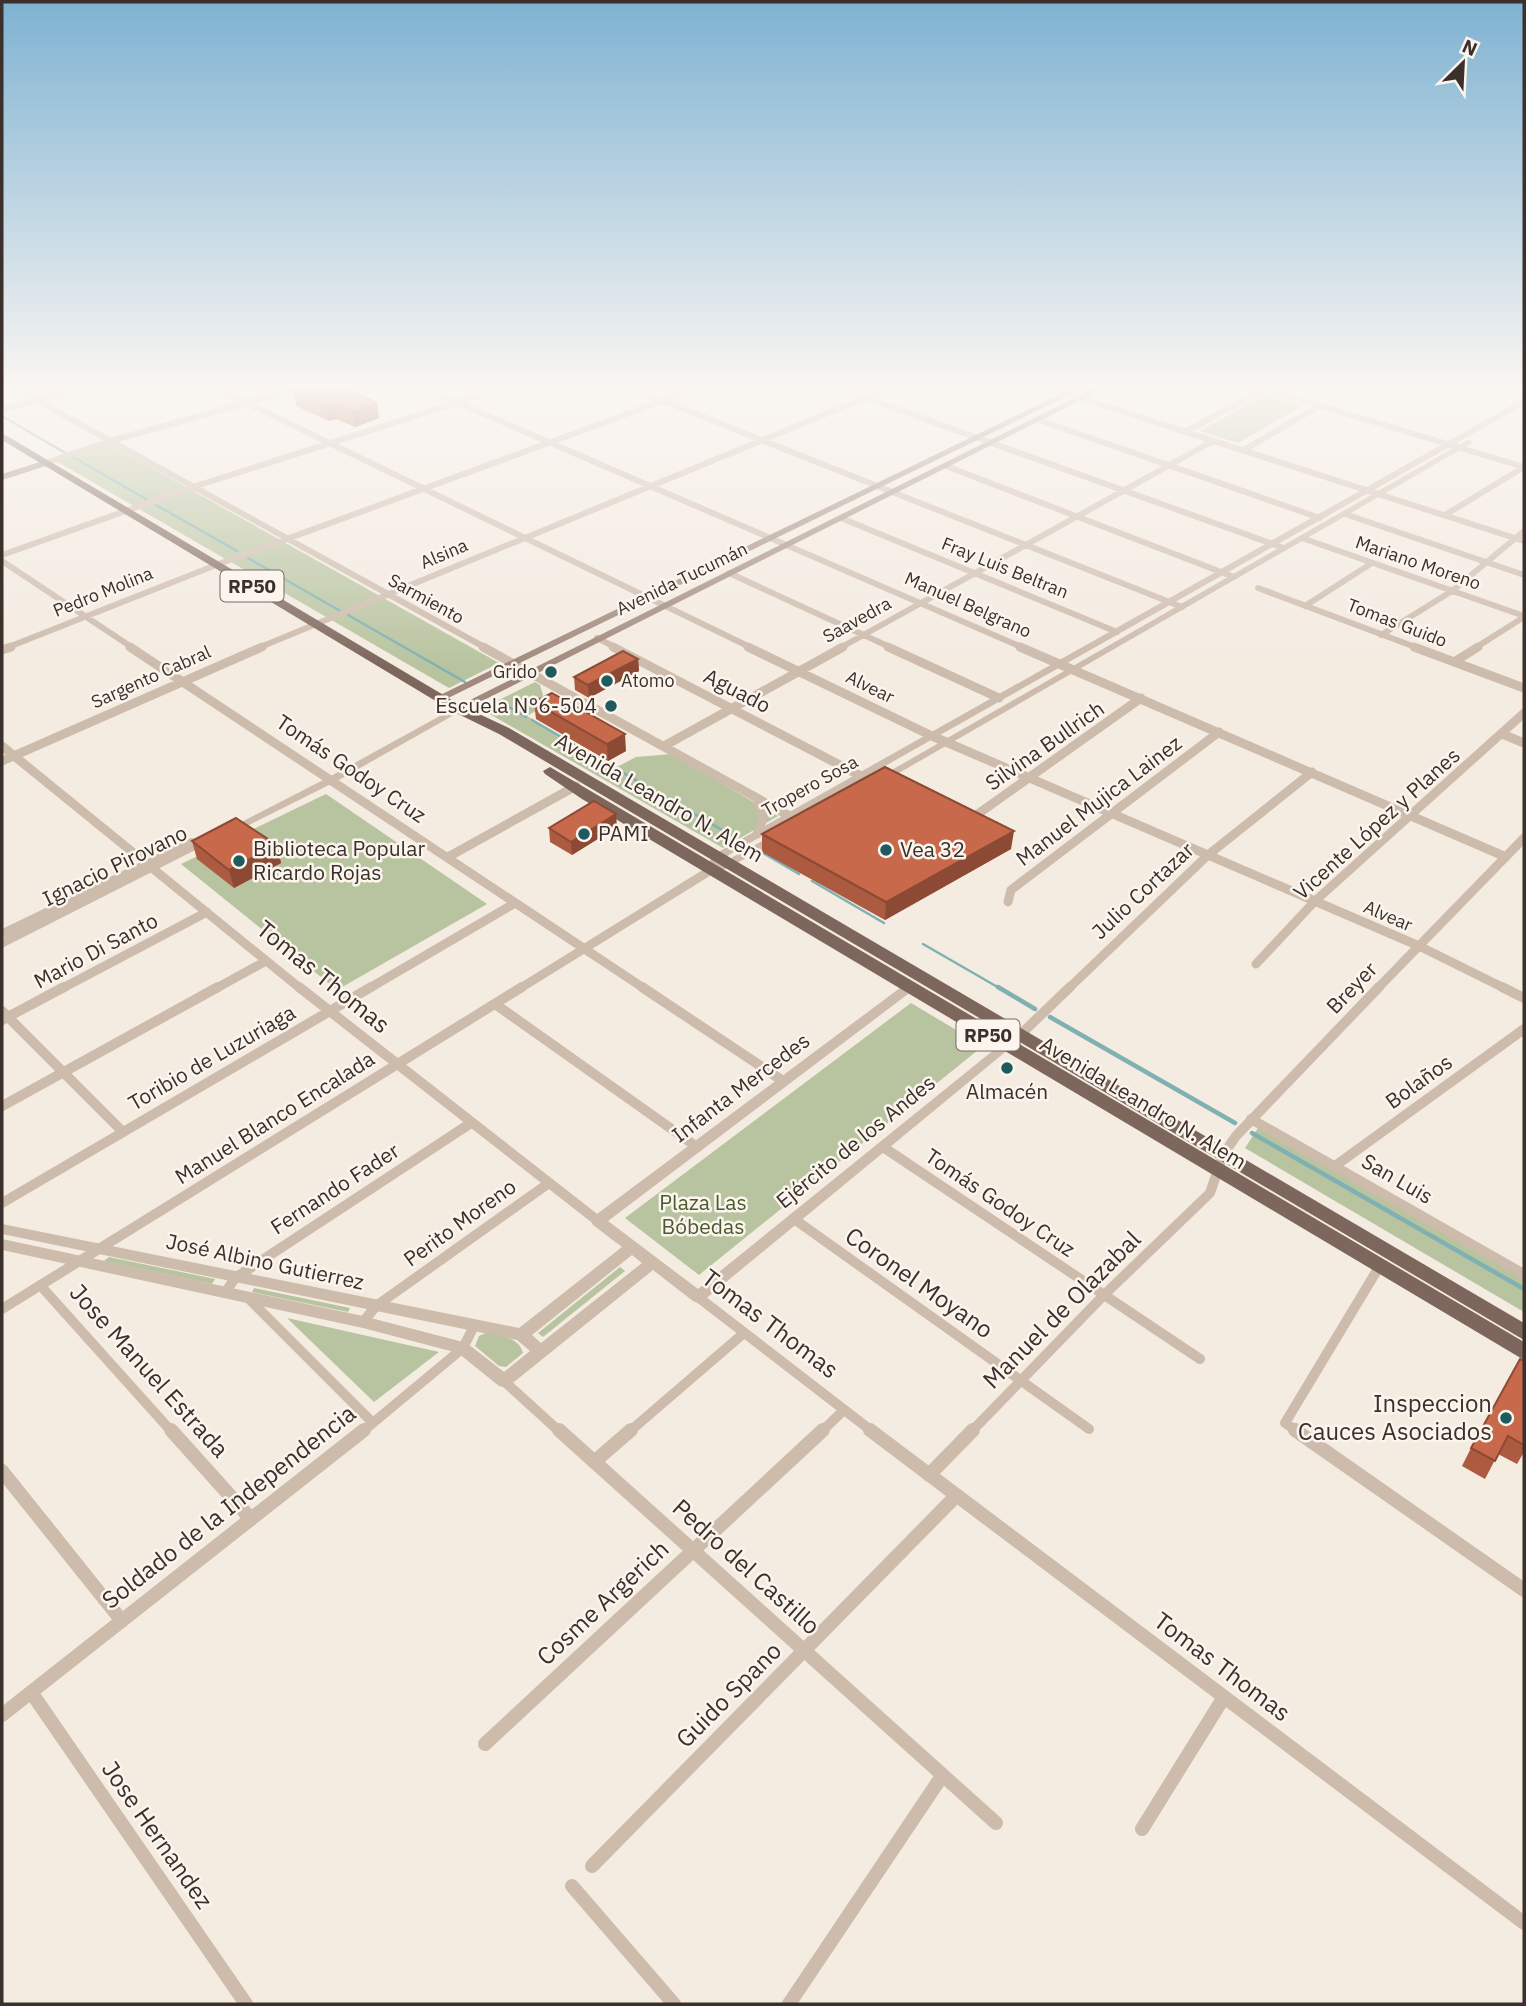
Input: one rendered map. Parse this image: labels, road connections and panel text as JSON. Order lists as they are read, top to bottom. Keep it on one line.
{"streets":{"main road":["Avenida Tucumán","RP50","Avenida Leandro N. Alem"],"street":["Alsina","Mariano Moreno","Fray Luis Beltran","Pedro Molina","Sarmiento","Manuel Belgrano","Saavedra","Tomas Guido","Sargento Cabral","Alvear","Aguado","Silvina Bullrich","Tomás Godoy Cruz","Tropero Sosa","Manuel Mujica Lainez","Vicente López y Planes","Ignacio Pirovano","Julio Cortazar","Mario Di Santo","Tomas Thomas","Breyer","Toribio de Luzuriaga","Bolaños","Infanta Mercedes","Manuel Blanco Encalada","Ejército de los Andes","San Luis","Fernando Fader","Perito Moreno","José Albino Gutierrez","Coronel Moyano","Manuel de Olazabal","Jose Manuel Estrada","Soldado de la Independencia","Pedro del Castillo","Cosme Argerich","Guido Spano","Jose Hernandez"]},"crossings":[["Alsina","Sarmiento"],["Alsina","Manuel Belgrano"],["Alsina","Sargento Cabral"],["Alsina","Alvear"],["Alsina","Avenida Leandro N. Alem"],["Mariano Moreno","Tropero Sosa"],["Fray Luis Beltran","Avenida Tucumán"],["Fray Luis Beltran","Saavedra"],["Fray Luis Beltran","Tropero Sosa"],["Avenida Tucumán","Sarmiento"],["Avenida Tucumán","Manuel Belgrano"],["Avenida Tucumán","Alvear"],["Avenida Tucumán","Aguado"],["Avenida Tucumán","Avenida Leandro N. Alem"],["Avenida Tucumán","Ignacio Pirovano"],["Pedro Molina","Sarmiento"],["Pedro Molina","Alvear"],["Pedro Molina","Tomás Godoy Cruz"],["Pedro Molina","Avenida Leandro N. Alem"],["Sarmiento","Saavedra"],["Sarmiento","Tropero Sosa"],["Manuel Belgrano","Saavedra"],["Manuel Belgrano","Silvina Bullrich"],["Manuel Belgrano","Tropero Sosa"],["Manuel Belgrano","Manuel Mujica Lainez"],["Manuel Belgrano","Vicente López y Planes"],["Manuel Belgrano","Julio Cortazar"],["Manuel Belgrano","Breyer"],["Saavedra","Alvear"],["Saavedra","Aguado"],["Sargento Cabral","Tomás Godoy Cruz"],["Sargento Cabral","Avenida Leandro N. Alem"],["Sargento Cabral","Tomas Thomas"],["Alvear","Silvina Bullrich"],["Alvear","Tropero Sosa"],["Alvear","Manuel Mujica Lainez"],["Alvear","Vicente López y Planes"],["Alvear","Julio Cortazar"],["Alvear","Breyer"],["Aguado","Tropero Sosa"],["Tomás Godoy Cruz","Ignacio Pirovano"],["Tomás Godoy Cruz","Toribio de Luzuriaga"],["Tomás Godoy Cruz","Infanta Mercedes"],["Tomás Godoy Cruz","Manuel Blanco Encalada"],["Tomás Godoy Cruz","Ejército de los Andes"],["Tomás Godoy Cruz","Manuel de Olazabal"],["Tropero Sosa","Avenida Leandro N. Alem"],["Tropero Sosa","Manuel Blanco Encalada"],["Avenida Leandro N. Alem","Ignacio Pirovano"],["Avenida Leandro N. Alem","Julio Cortazar"],["Avenida Leandro N. Alem","Breyer"],["Avenida Leandro N. Alem","Infanta Mercedes"],["Avenida Leandro N. Alem","Manuel Blanco Encalada"],["Avenida Leandro N. Alem","Ejército de los Andes"],["Avenida Leandro N. Alem","Manuel de Olazabal"],["Ignacio Pirovano","Tomas Thomas"],["Julio Cortazar","Ejército de los Andes"],["Mario Di Santo","Tomas Thomas"],["Tomas Thomas","Toribio de Luzuriaga"],["Tomas Thomas","Infanta Mercedes"],["Tomas Thomas","Manuel Blanco Encalada"],["Tomas Thomas","Ejército de los Andes"],["Tomas Thomas","Fernando Fader"],["Tomas Thomas","Perito Moreno"],["Tomas Thomas","Manuel de Olazabal"],["Tomas Thomas","Cosme Argerich"],["Tomas Thomas","Guido Spano"],["Breyer","San Luis"],["Breyer","Manuel de Olazabal"],["Bolaños","San Luis"],["Manuel Blanco Encalada","José Albino Gutierrez"],["Manuel Blanco Encalada","Jose Manuel Estrada"],["Ejército de los Andes","Coronel Moyano"],["Fernando Fader","José Albino Gutierrez"],["Perito Moreno","José Albino Gutierrez"],["José Albino Gutierrez","Soldado de la Independencia"],["José Albino Gutierrez","Pedro del Castillo"],["Coronel Moyano","Manuel de Olazabal"],["Jose Manuel Estrada","Soldado de la Independencia"],["Soldado de la Independencia","Pedro del Castillo"],["Soldado de la Independencia","Jose Hernandez"],["Pedro del Castillo","Cosme Argerich"],["Pedro del Castillo","Guido Spano"]],"parks":["Plaza Las Bóbedas"],"places":["Grido","Atomo","Escuela N°6-504","PAMI","Vea 32","Biblioteca Popular Ricardo Rojas","Almacén","Inspeccion Cauces Asociados"],"north":"top right"}
